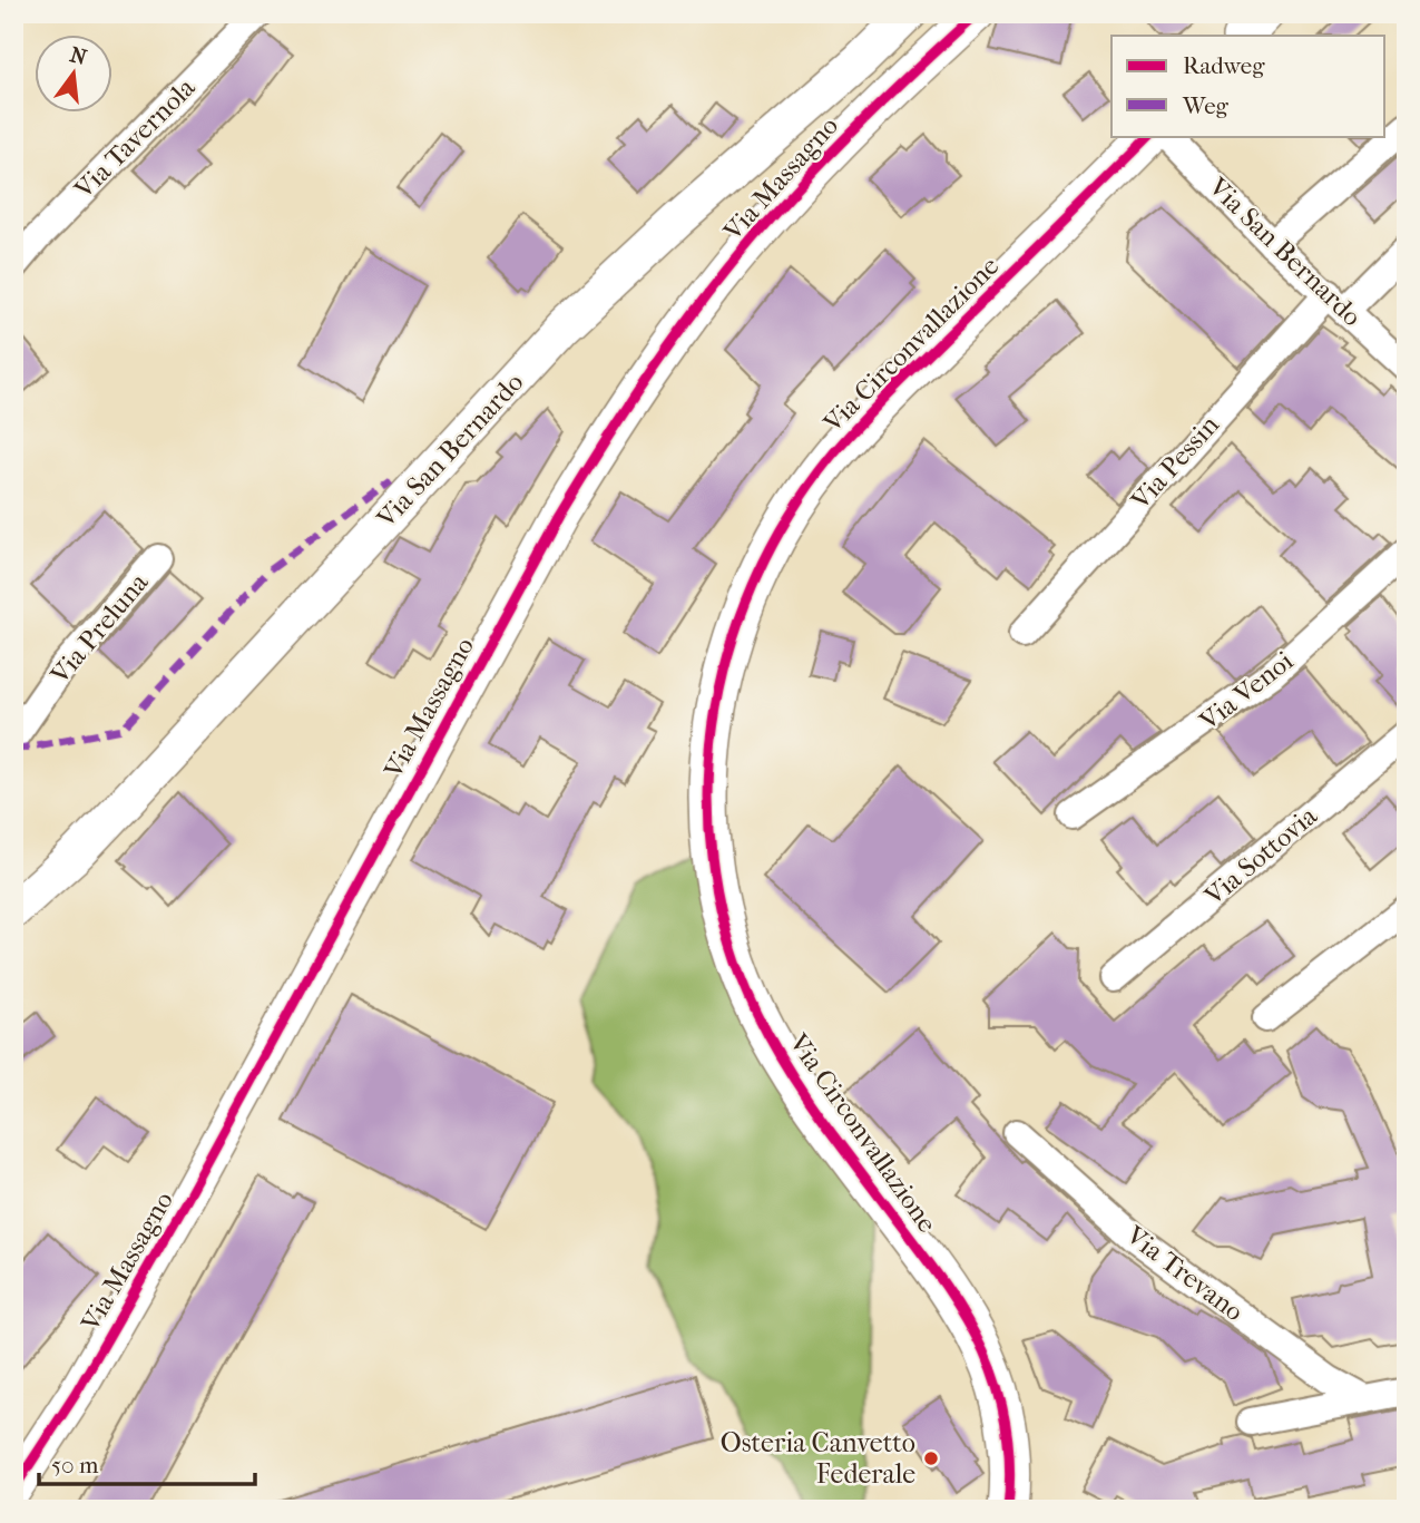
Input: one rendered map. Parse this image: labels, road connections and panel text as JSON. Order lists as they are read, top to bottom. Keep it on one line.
{"streets":{"main road":["Via Circonvallazione"],"street":["Via Tavernola","Via Massagno","Via San Bernardo","Via Pessin","Via Preluna","Via Venoi","Via Sottovia","Via Trevano"]},"crossings":[["Via San Bernardo","Via Pessin"]],"places":["Osteria Canvetto Federale"],"legend":["Radweg","Weg"],"scale_bar":"50 m","north":"top"}
